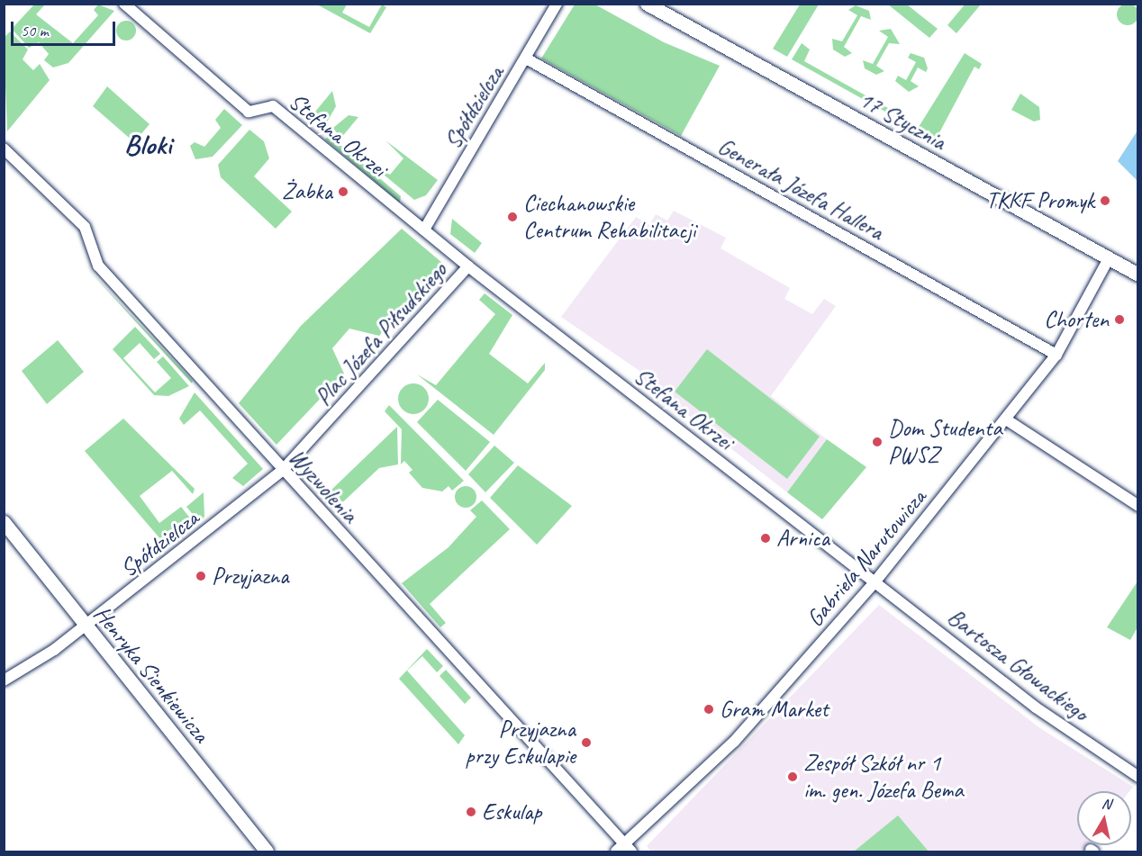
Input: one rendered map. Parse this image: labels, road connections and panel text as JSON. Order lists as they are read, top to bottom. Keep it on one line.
{"streets":{"street":["Spółdzielcza","17 Stycznia","Stefana Okrzei","Generała Józefa Hallera","Plac Józefa Piłsudskiego","Wyzwolenia","Gabriela Narutowicza","Bartosza Głowackiego","Henryka Sienkiewicza"]},"crossings":[["Spółdzielcza","Stefana Okrzei"],["Spółdzielcza","Generała Józefa Hallera"],["Spółdzielcza","Plac Józefa Piłsudskiego"],["Spółdzielcza","Wyzwolenia"],["Spółdzielcza","Henryka Sienkiewicza"],["17 Stycznia","Gabriela Narutowicza"],["Stefana Okrzei","Plac Józefa Piłsudskiego"],["Stefana Okrzei","Gabriela Narutowicza"],["Stefana Okrzei","Bartosza Głowackiego"],["Generała Józefa Hallera","Gabriela Narutowicza"],["Plac Józefa Piłsudskiego","Wyzwolenia"],["Wyzwolenia","Gabriela Narutowicza"],["Gabriela Narutowicza","Bartosza Głowackiego"]],"districts":["Bloki"],"places":["Żabka","TKKF Promyk","Ciechanowskie Centrum Rehabilitacji","Chorten","Dom Studenta PWSZ","Arnica","Przyjazna","Gram Market","Przyjazna przy Eskulapie","Zespół Szkół nr 1 im. gen. Józefa Bema","Eskulap"],"scale_bar":"50 m","north":"top"}
